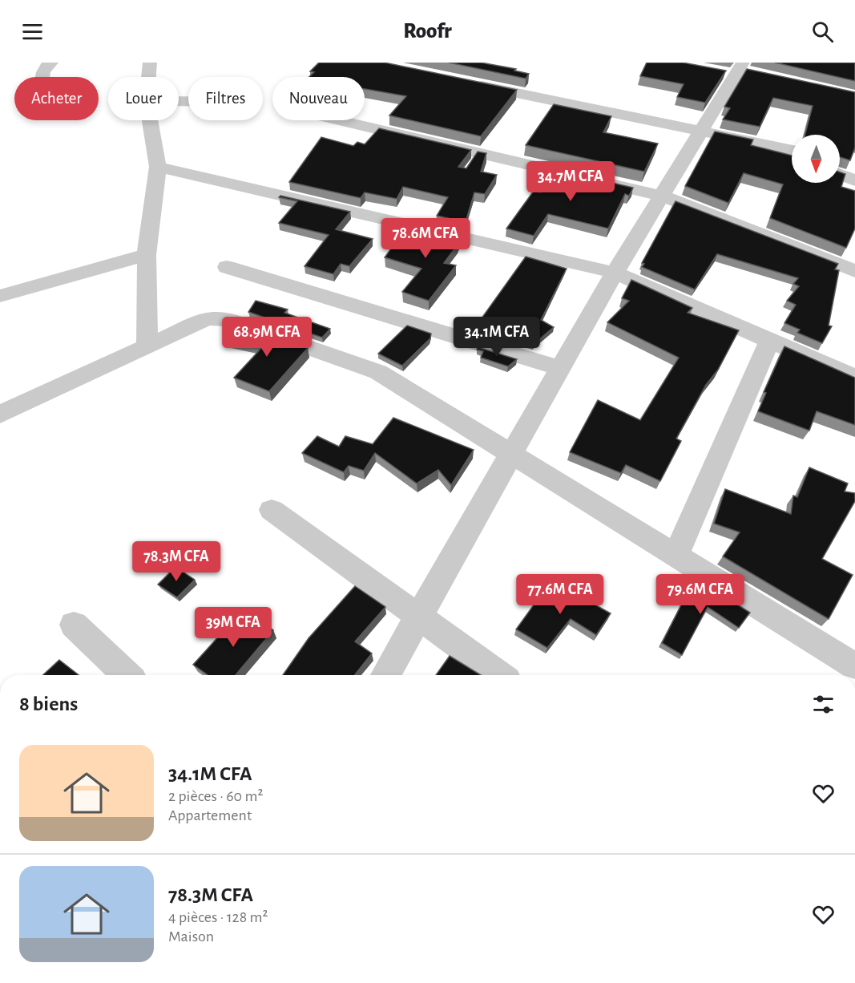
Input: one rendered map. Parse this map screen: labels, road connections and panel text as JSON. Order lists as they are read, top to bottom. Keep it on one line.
{"north":"bottom","page":{"header":"Roofr","chip":["Acheter","Louer","Filtres","Nouveau"],"price":["34.7M CFA","78.6M CFA","68.9M CFA","34.1M CFA","78.3M CFA","77.6M CFA","79.6M CFA","39M CFA"],"heading":"8 biens","list":[{"name":"34.1M CFA","note":"2 pièces · 60 m² · Appartement"},{"name":"78.3M CFA","note":"4 pièces · 128 m² · Maison"}]}}
